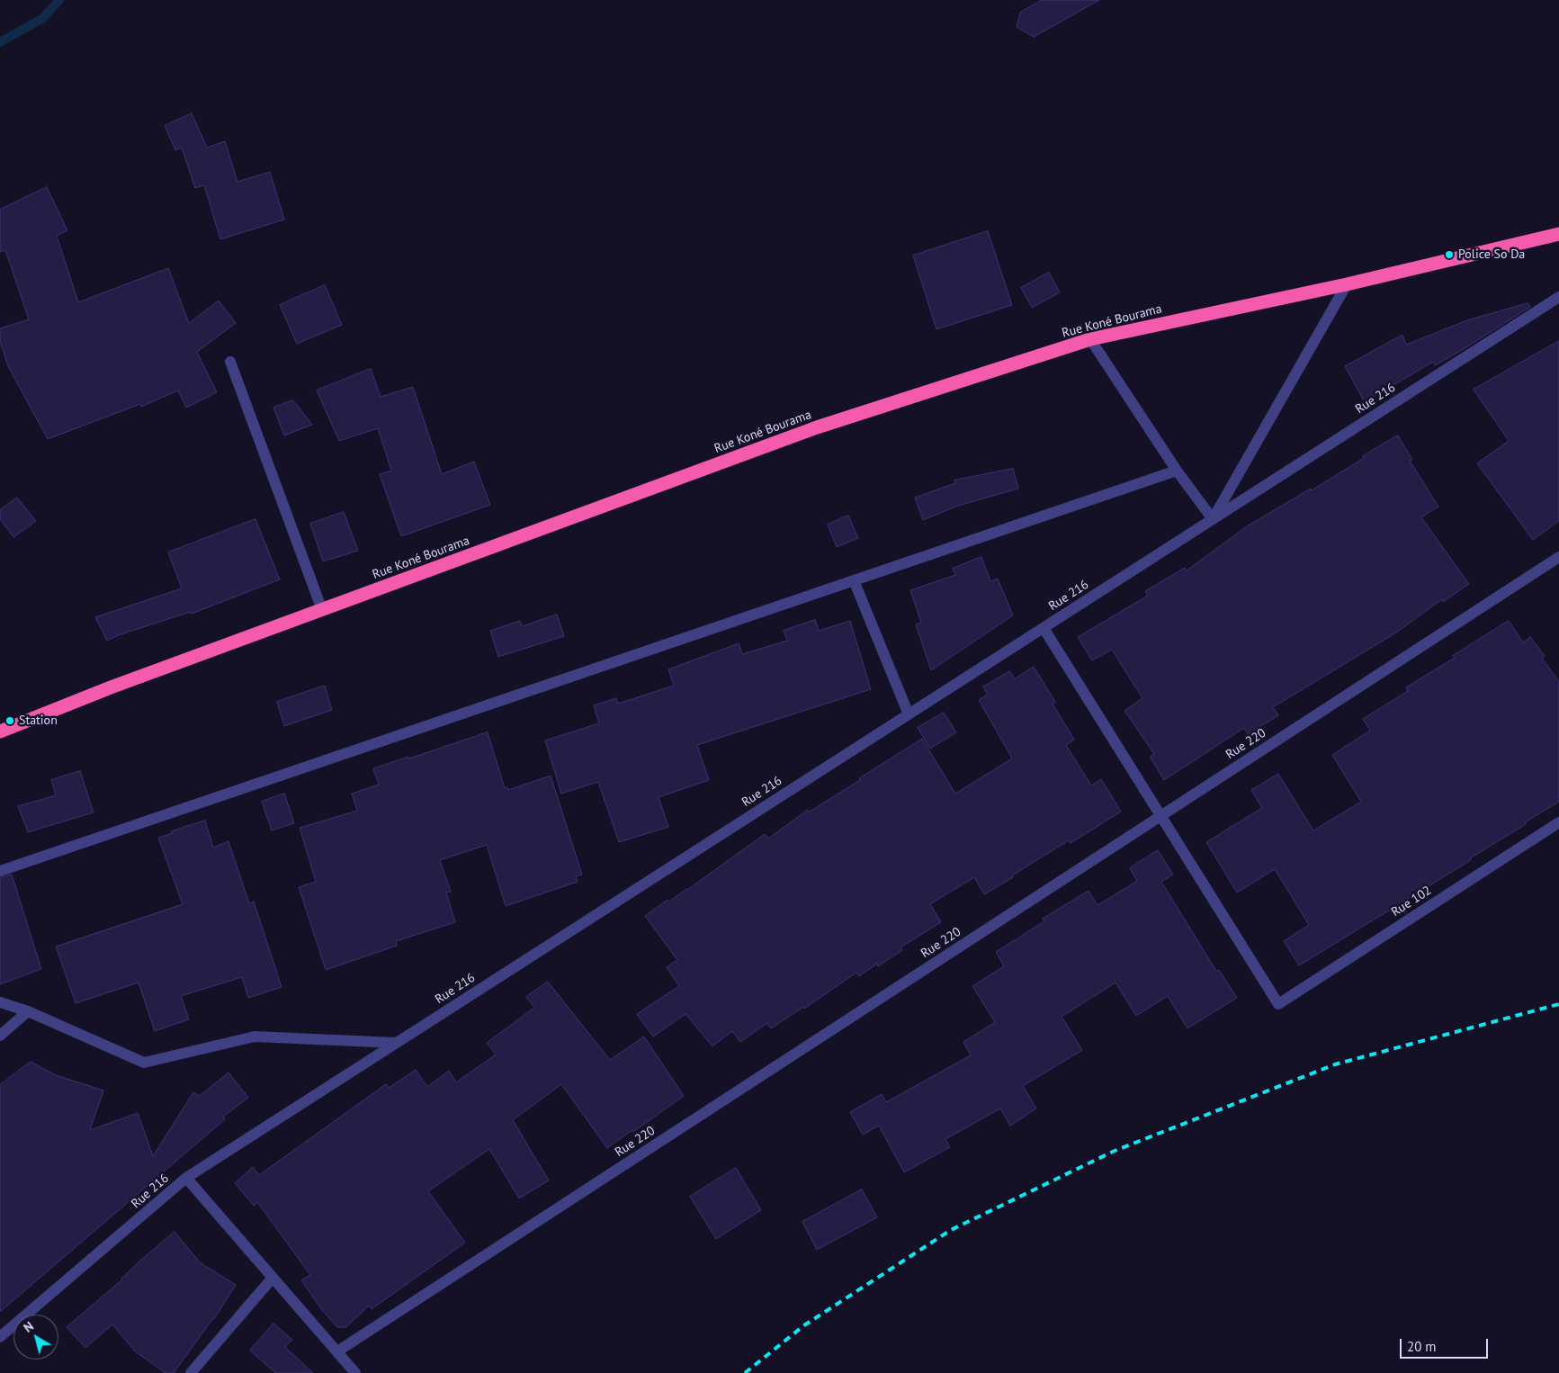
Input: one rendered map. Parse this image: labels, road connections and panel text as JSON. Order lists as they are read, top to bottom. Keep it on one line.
{"streets":{"highway":["Rue Koné Bourama"],"street":["Rue 216","Rue 220","Rue 102"]},"crossings":[["Rue 220","Rue 102"]],"places":["Police So Da","Station"],"scale_bar":"20 m","north":"top left"}
